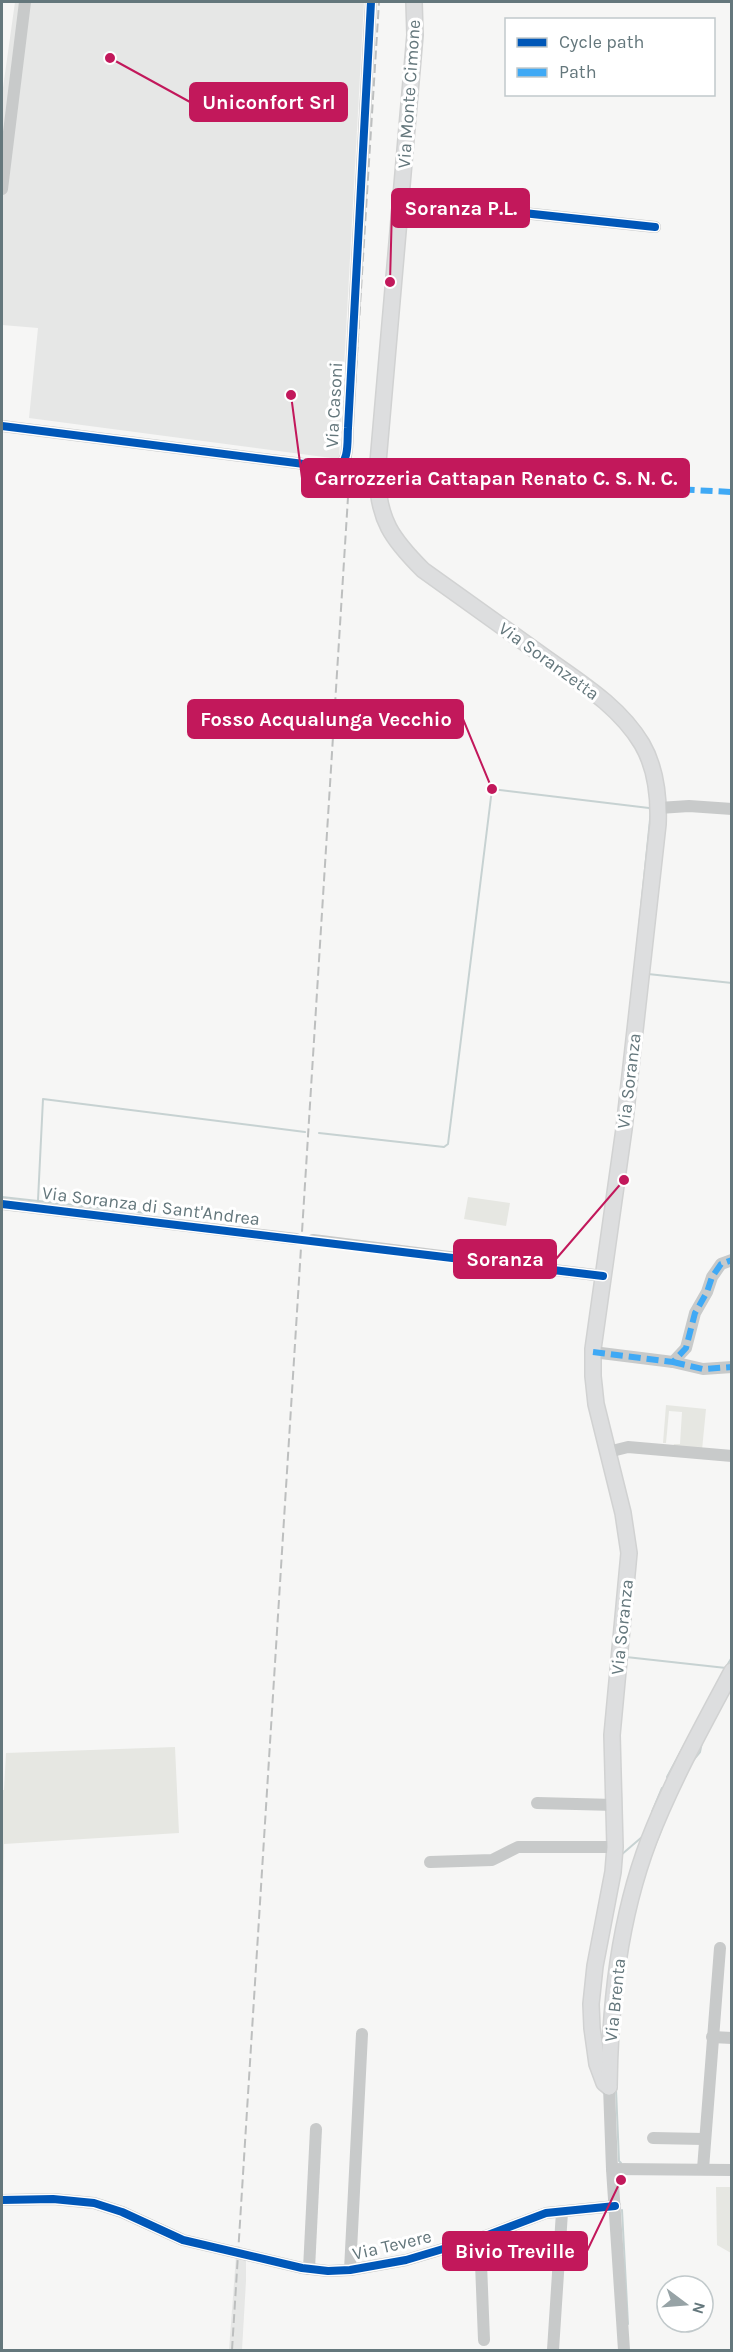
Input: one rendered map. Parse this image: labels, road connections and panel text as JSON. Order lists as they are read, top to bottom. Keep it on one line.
{"streets":{"main road":["Via Monte Cimone","Via Soranzetta","Via Soranza","Via Brenta"],"street":["Via Casoni","Via Soranza di Sant'Andrea","Via Tevere"]},"crossings":[["Via Monte Cimone","Via Soranzetta"],["Via Soranzetta","Via Soranza"],["Via Soranza","Via Brenta"],["Via Brenta","Via Tevere"]],"places":["Uniconfort Srl","Soranza P.L.","Carrozzeria Cattapan Renato C. S. N. C.","Fosso Acqualunga Vecchio","Soranza","Bivio Treville"],"legend":["Cycle path","Path"],"north":"right"}
